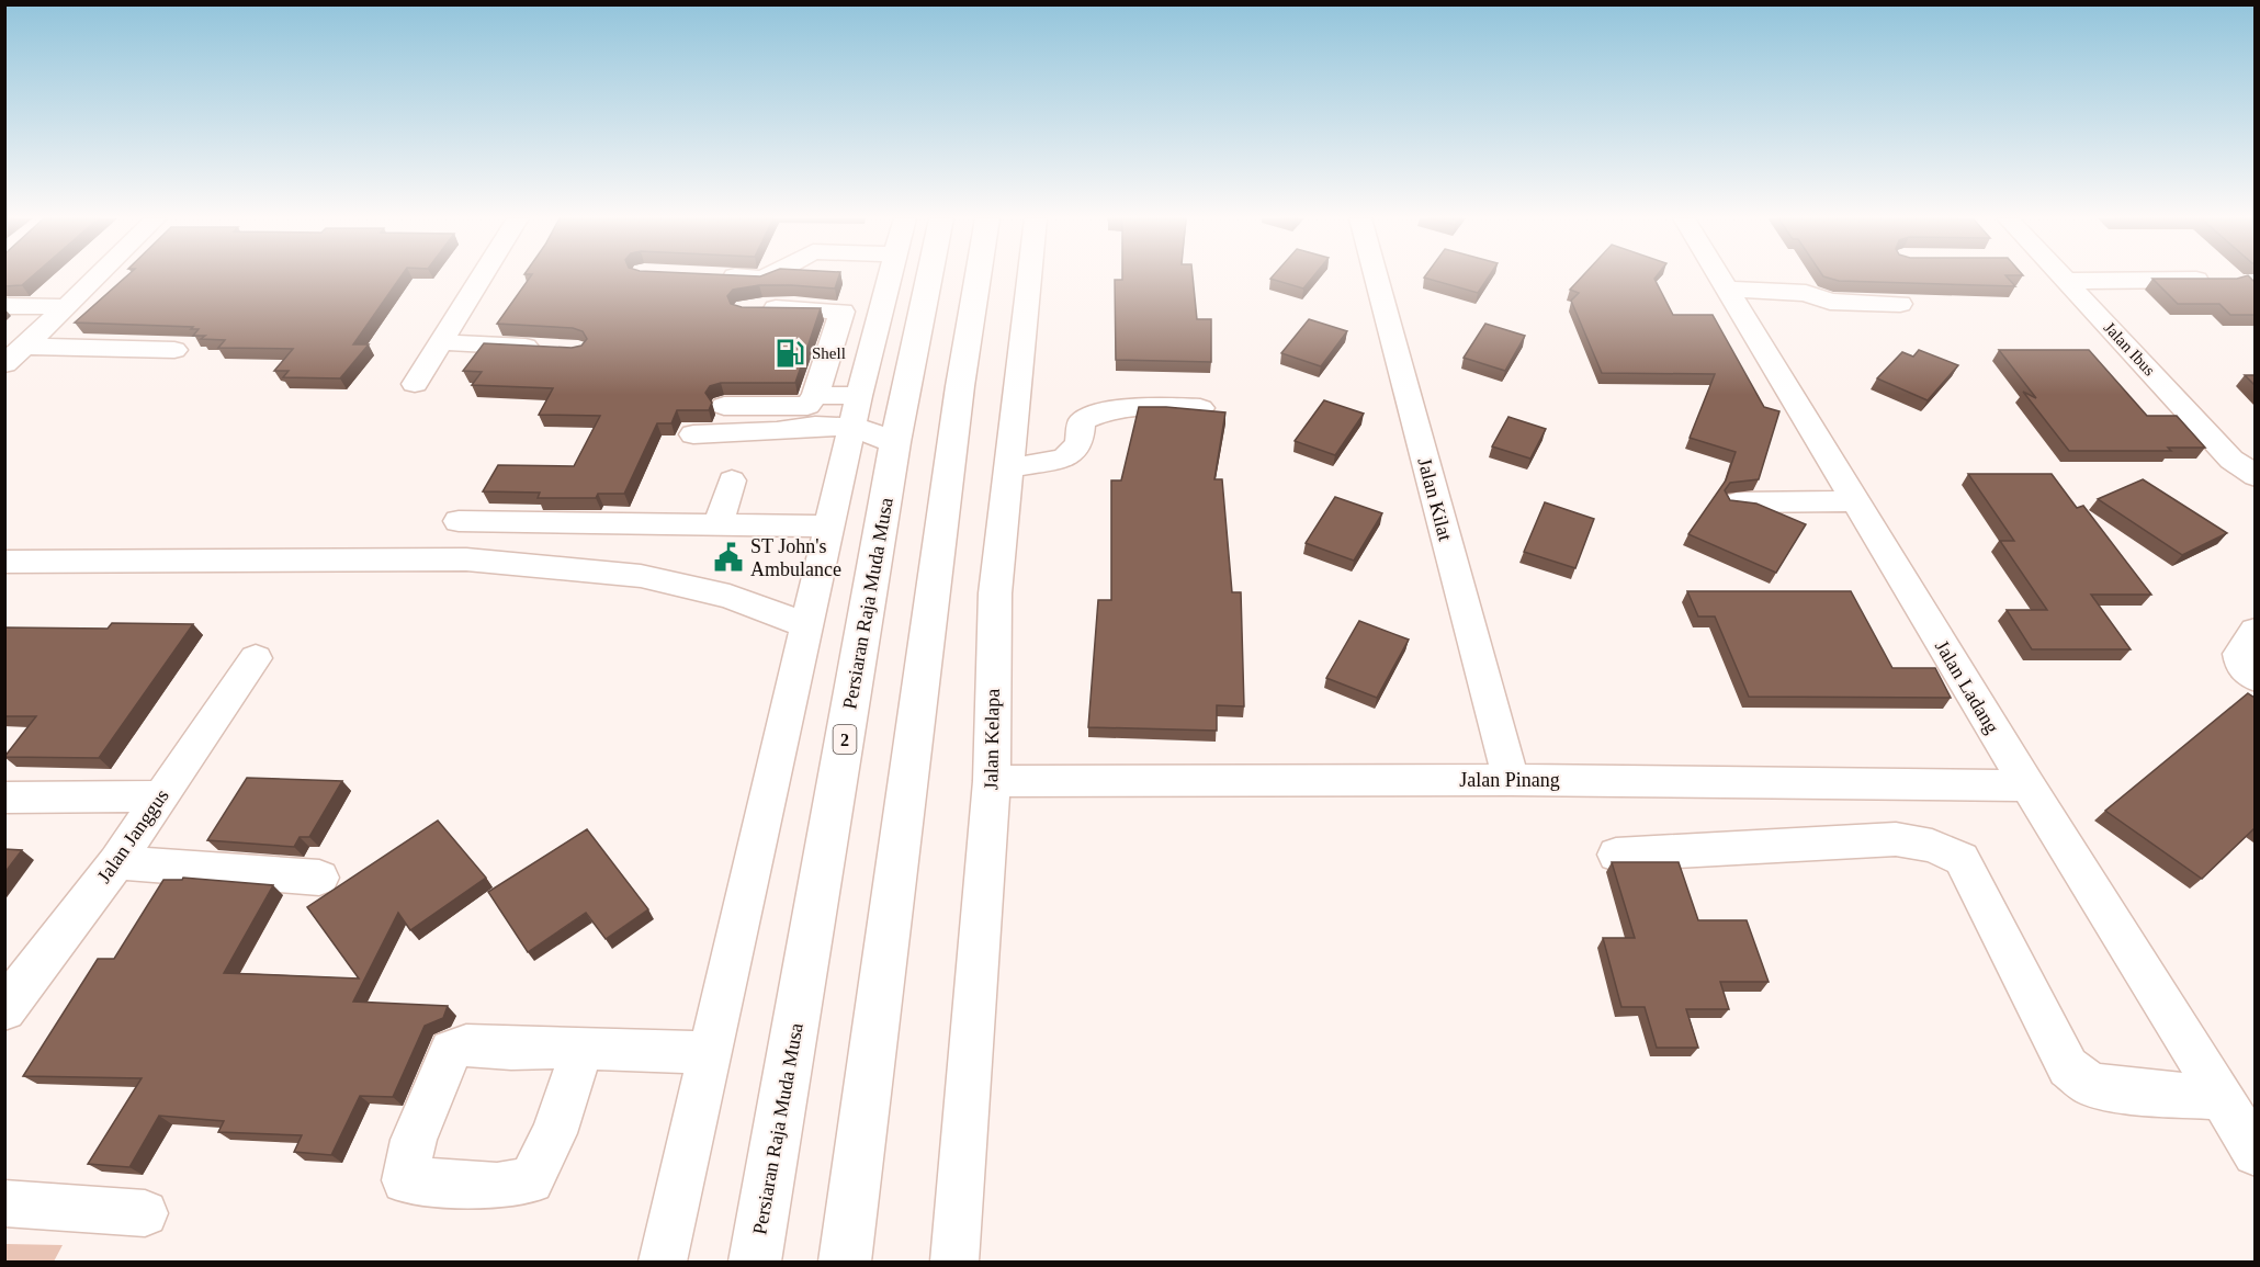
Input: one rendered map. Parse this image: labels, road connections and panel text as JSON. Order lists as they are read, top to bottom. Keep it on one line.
{"streets":{"highway":["Persiaran Raja Muda Musa","2"],"street":["Jalan Ibus","Jalan Kilat","Jalan Ladang","Jalan Kelapa","Jalan Pinang","Jalan Janggus"]},"crossings":[["Jalan Kilat","Jalan Pinang"],["Jalan Ladang","Jalan Pinang"],["Jalan Kelapa","Jalan Pinang"]],"places":{"fuel station":["Shell"],"public building":["ST John's Ambulance"]}}
